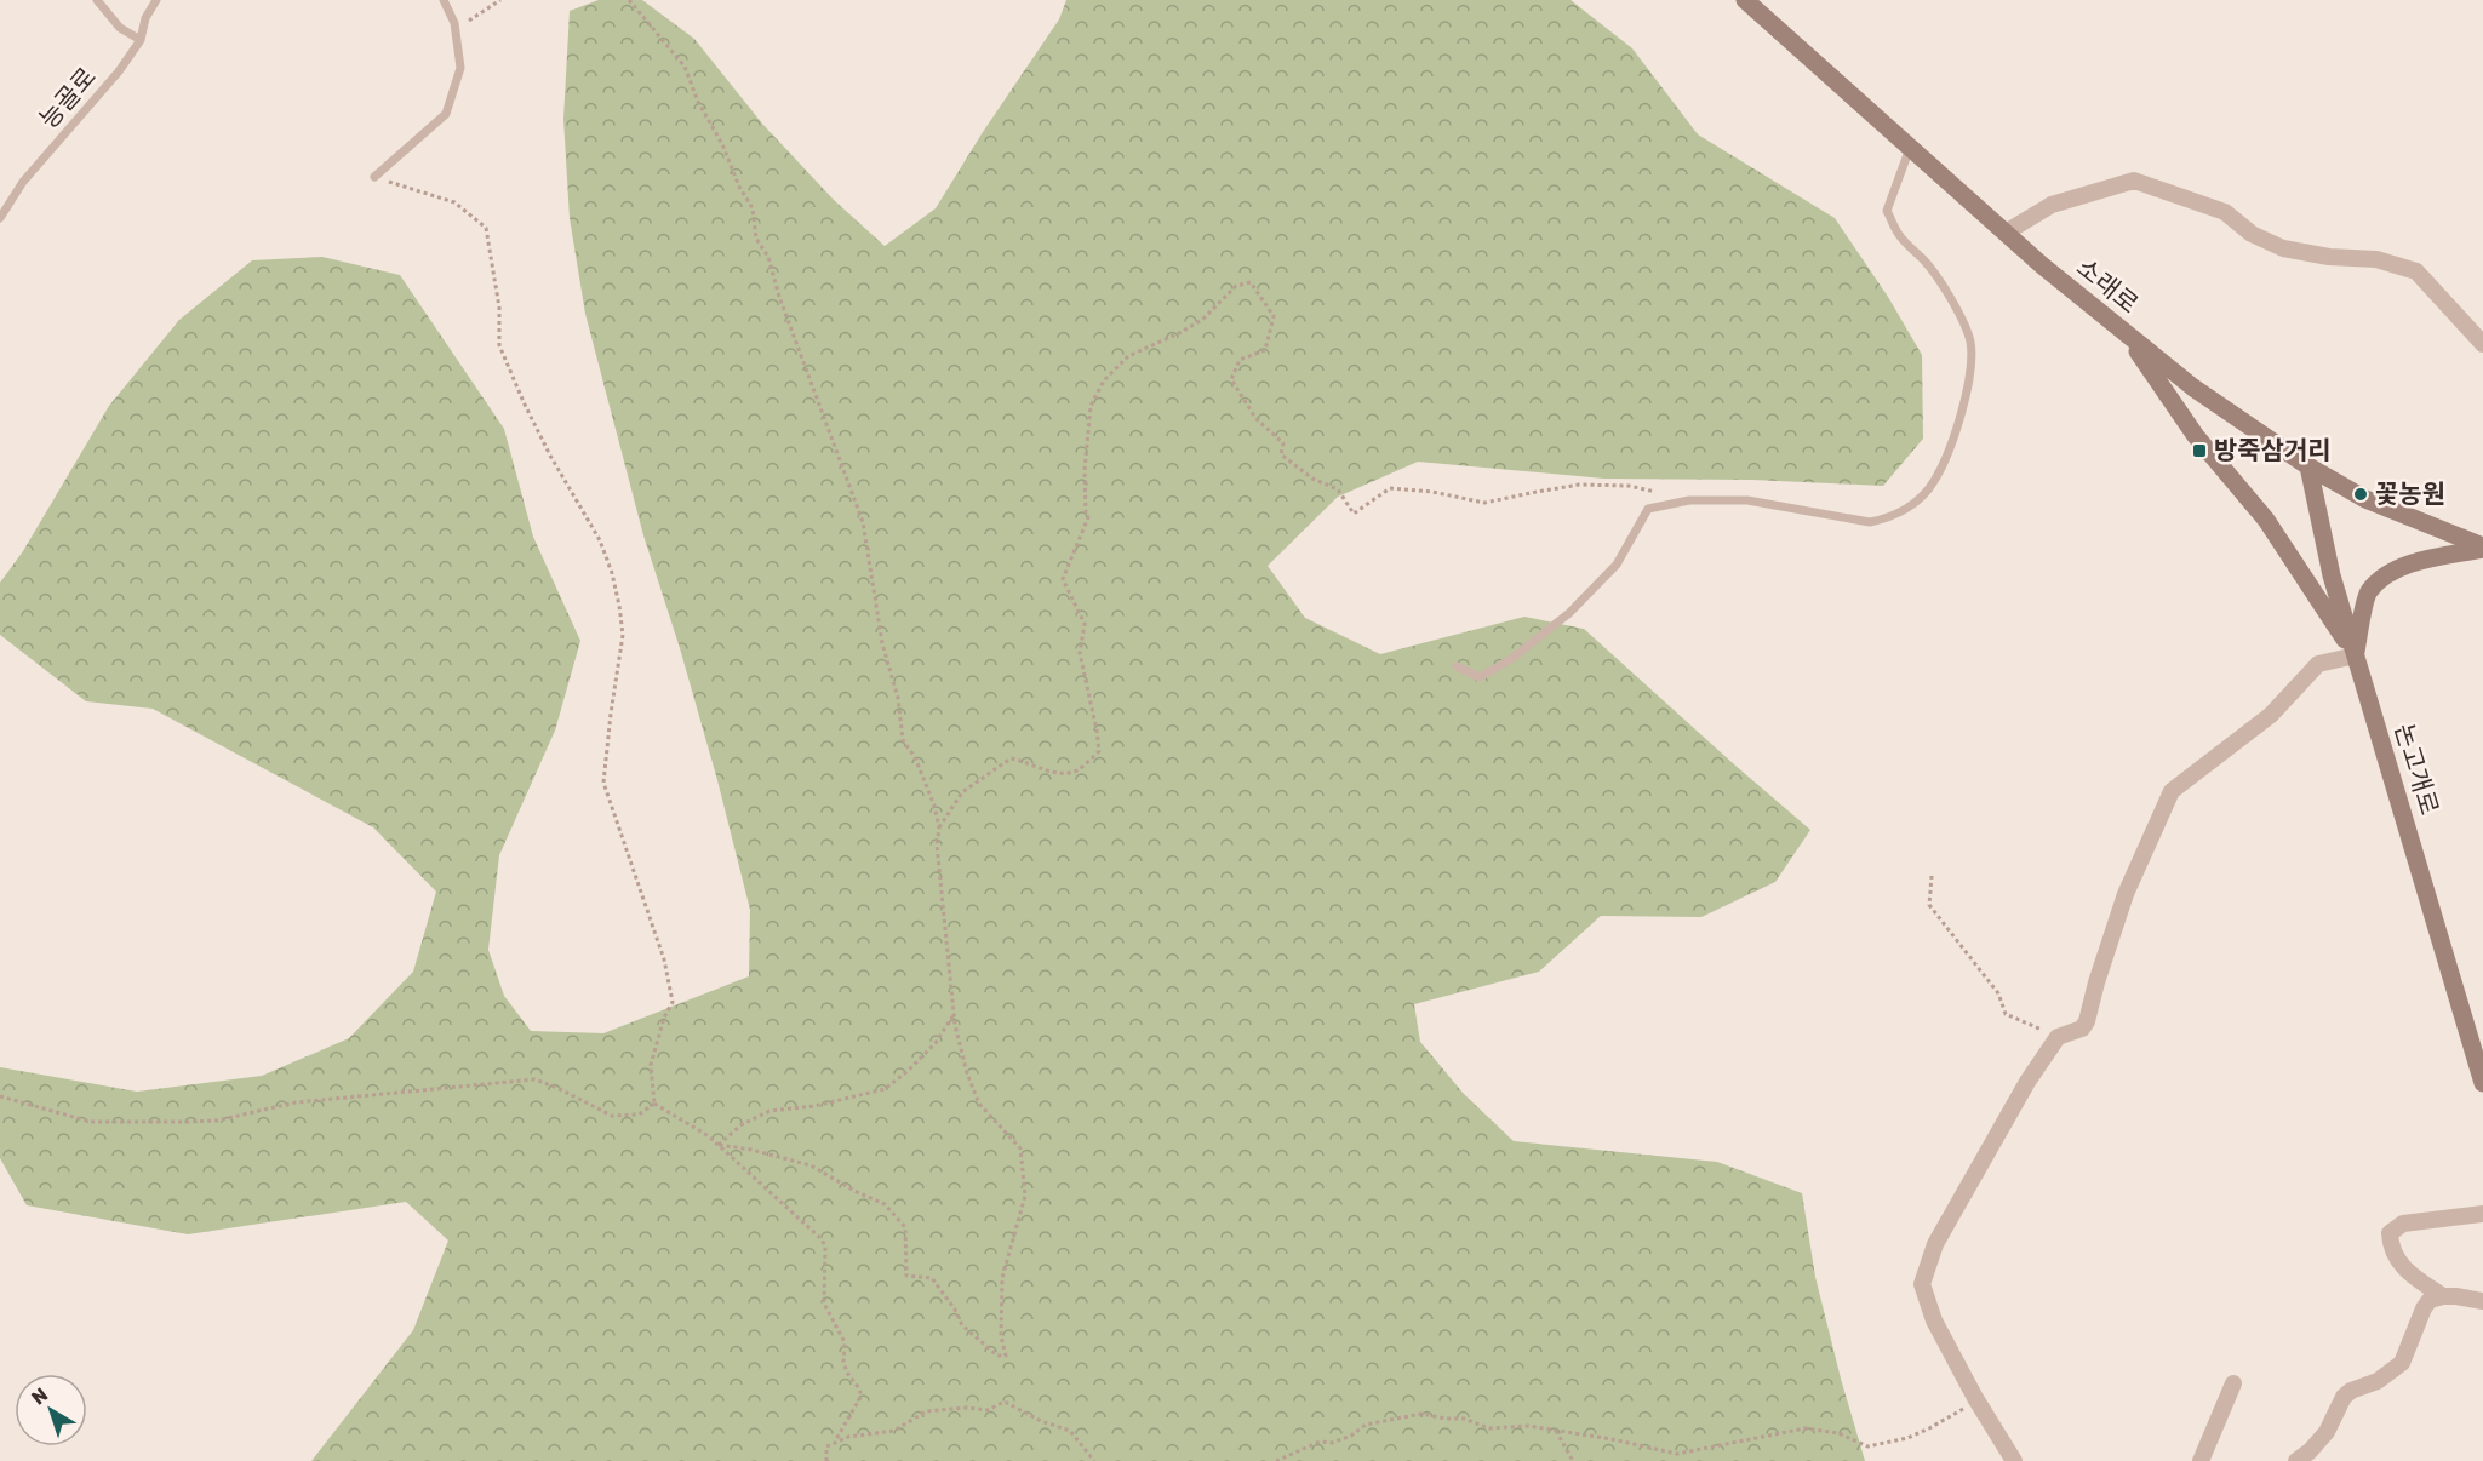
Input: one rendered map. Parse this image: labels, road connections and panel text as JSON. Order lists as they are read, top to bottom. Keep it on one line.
{"streets":{"main road":["소래로","논고개로"],"lane":["능골로"]},"crossings":[["소래로","논고개로"]],"places":{"transit":["방죽삼거리"],"other":["꽃농원"]},"north":"top left"}
